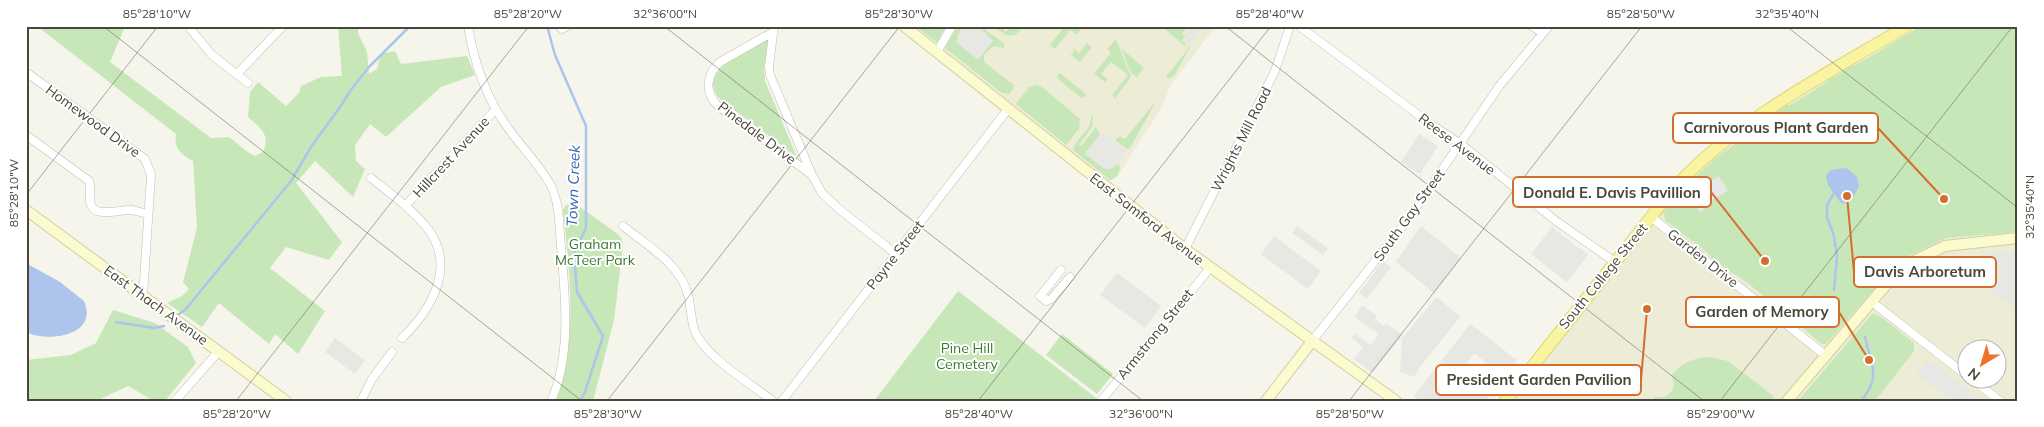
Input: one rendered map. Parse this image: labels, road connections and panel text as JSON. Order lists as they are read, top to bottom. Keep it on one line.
{"streets":{"main road":["South College Street"],"street":["Homewood Drive","Pinedale Drive","Wrights Mill Road","Reese Avenue","Hillcrest Avenue","South Gay Street","East Samford Avenue","Payne Street","Garden Drive","East Thach Avenue","Armstrong Street"]},"crossings":[["Homewood Drive","East Thach Avenue"],["Pinedale Drive","Payne Street"],["Wrights Mill Road","East Samford Avenue"],["Reese Avenue","South Gay Street"],["Reese Avenue","South College Street"],["South Gay Street","East Samford Avenue"],["East Samford Avenue","Payne Street"],["East Samford Avenue","Armstrong Street"],["Garden Drive","South College Street"]],"water":["Town Creek"],"parks":["Graham McTeer Park","Pine Hill Cemetery"],"places":["Davis Arboretum","Carnivorous Plant Garden","Donald E. Davis Pavillion","President Garden Pavilion","Garden of Memory"],"north":"bottom left","coordinates":["85°28'10\"W","85°28'20\"W","32°36'00\"N","85°28'30\"W","85°28'40\"W","85°28'50\"W","32°35'40\"N","85°29'00\"W"]}
